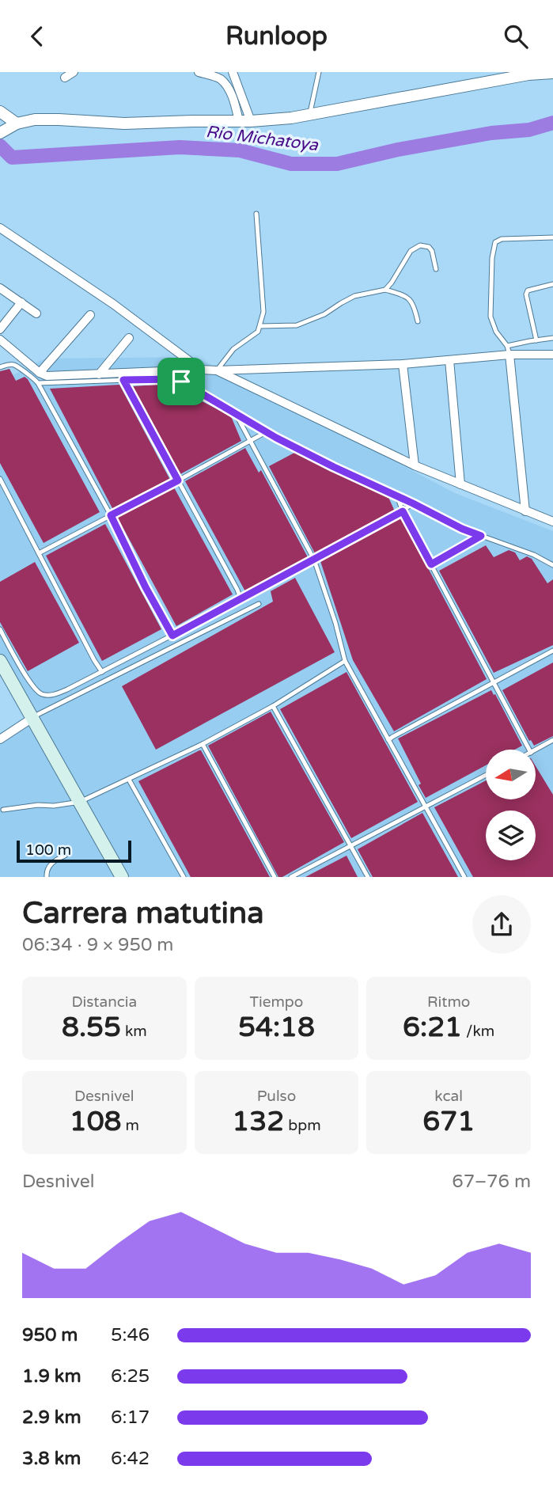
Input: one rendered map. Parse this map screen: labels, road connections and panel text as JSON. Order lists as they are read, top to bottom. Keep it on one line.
{"water":["Río Michatoya"],"scale_bar":"100 m","north":"left","page":{"header":"Runloop","scale":"100 m","heading":["Carrera matutina","06:34 · 9 × 950 m"],"stats":[["Distancia","8.55 km"],["Tiempo","54:18"],["Ritmo","6:21 /km"],["Desnivel","108 m"],["Pulso","132 bpm"],["kcal","671"]],"chart":["Desnivel","67–76 m"],"list":[{"name":"950 m","note":"5:46"},{"name":"1.9 km","note":"6:25"},{"name":"2.9 km","note":"6:17"},{"name":"3.8 km","note":"6:42"}]}}
